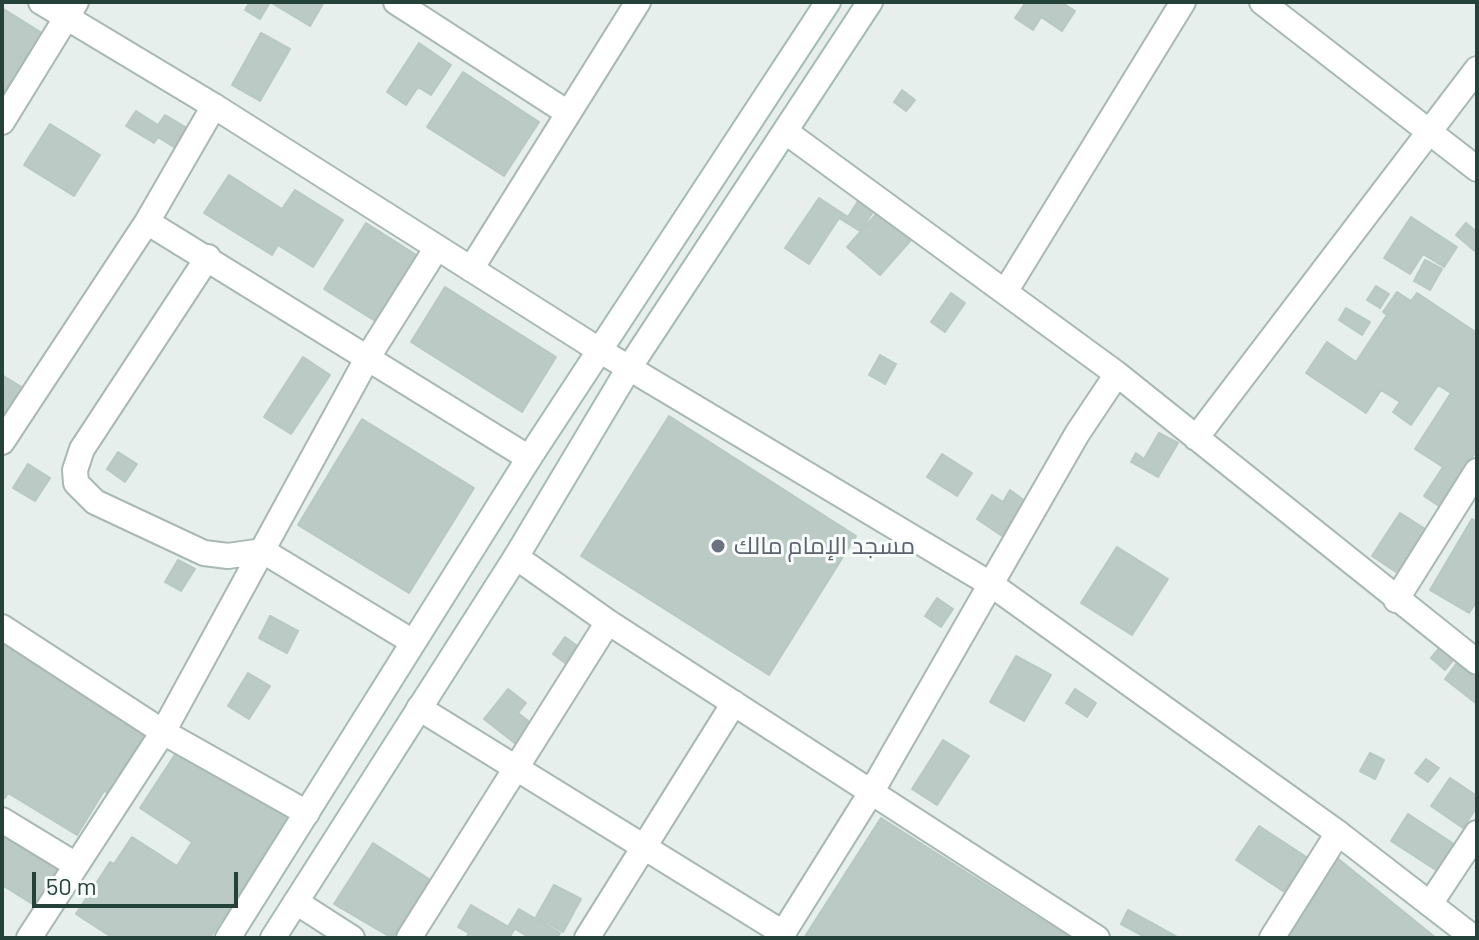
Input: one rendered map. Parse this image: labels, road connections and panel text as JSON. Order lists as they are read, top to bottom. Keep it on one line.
{"places":["مسجد الإمام مالك"],"scale_bar":"50 m"}
